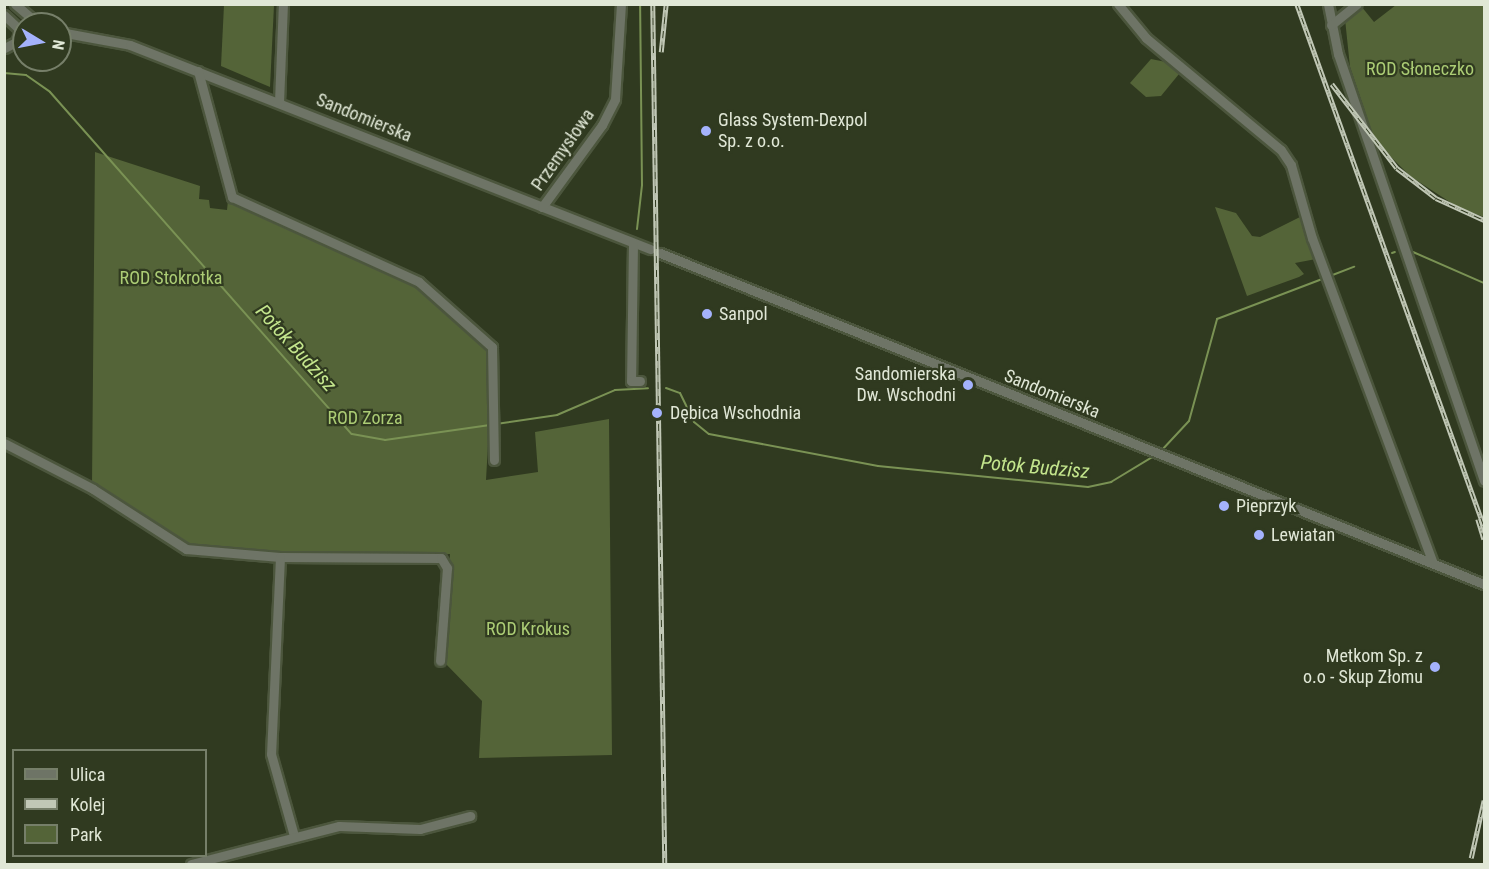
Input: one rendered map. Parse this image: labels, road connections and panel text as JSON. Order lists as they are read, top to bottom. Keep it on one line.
{"streets":{"street":["Sandomierska","Przemysłowa"]},"crossings":[["Sandomierska","Przemysłowa"]],"water":["Potok Budzisz"],"parks":["ROD Słoneczko","ROD Stokrotka","ROD Zorza","ROD Krokus"],"places":["Glass System-Dexpol Sp. z o.o.","Sanpol","Sandomierska Dw. Wschodni","Dębica Wschodnia","Pieprzyk","Lewiatan","Metkom Sp. z o.o - Skup Złomu"],"legend":["Ulica","Kolej","Park"],"north":"right"}
